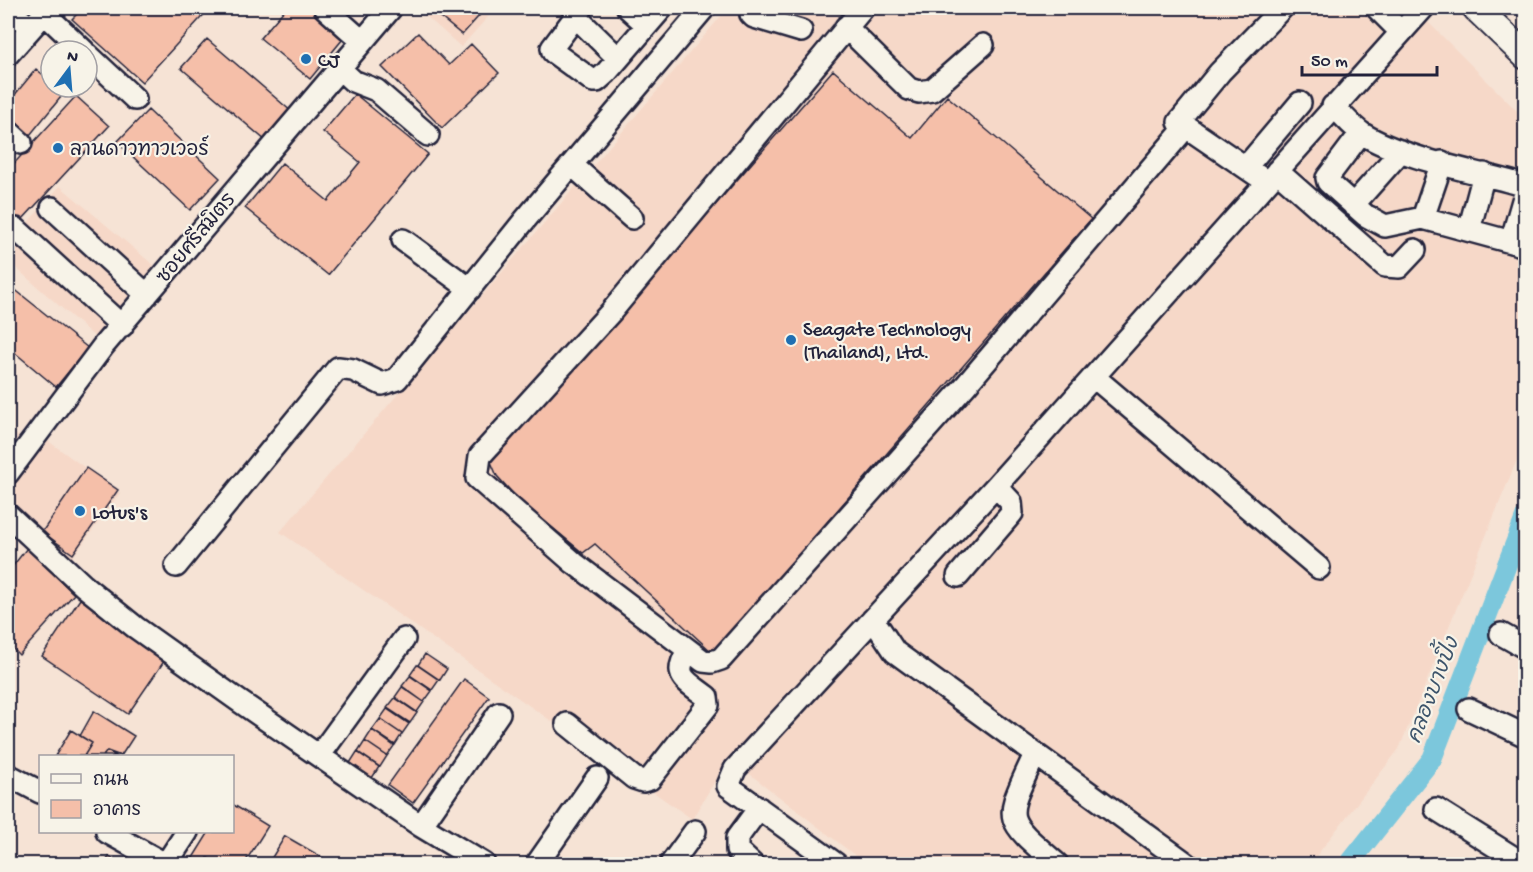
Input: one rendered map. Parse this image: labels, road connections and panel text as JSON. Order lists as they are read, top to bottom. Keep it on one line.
{"streets":{"street":["ซอยศรีสมิตร"]},"water":["คลองบางปิ้ง"],"places":["CJ","ลานดาวทาวเวอร์","Seagate Technology (Thailand), Ltd.","Lotus's"],"legend":["ถนน","อาคาร"],"scale_bar":"50 m","north":"top"}
